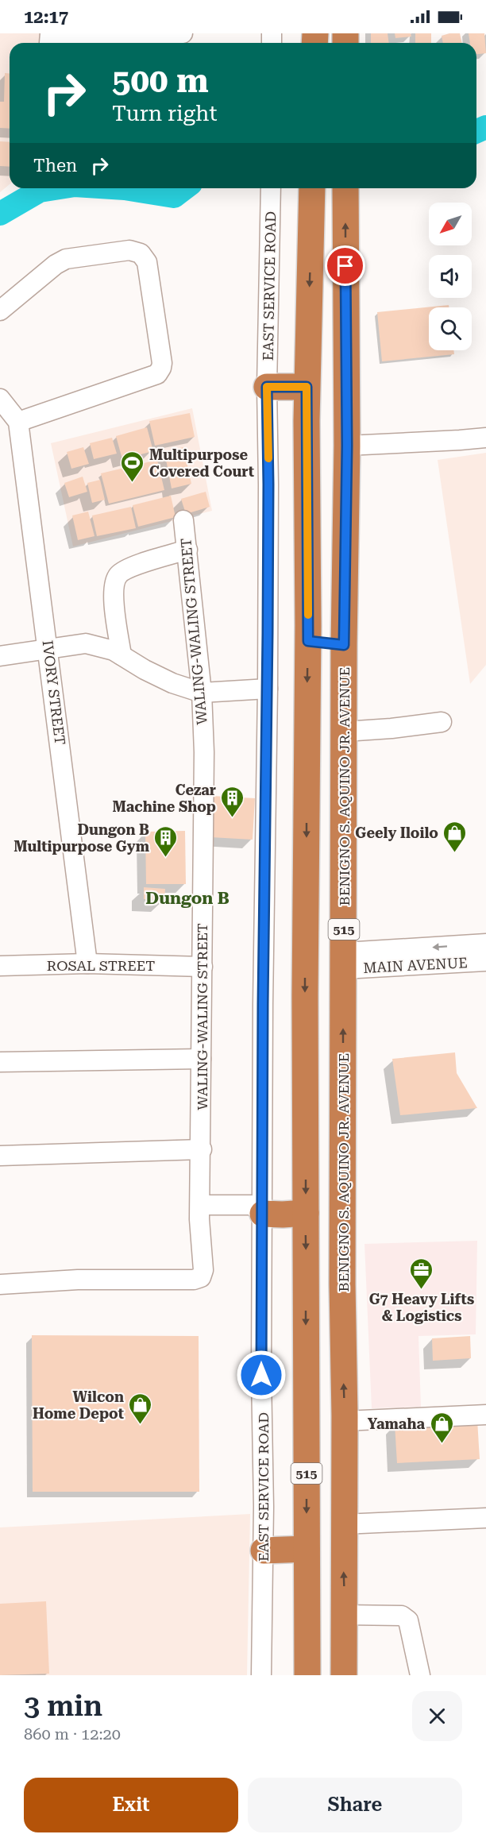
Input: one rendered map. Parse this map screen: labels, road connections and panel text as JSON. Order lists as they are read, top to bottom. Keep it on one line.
{"streets":{"highway":["BENIGNO S. AQUINO JR. AVENUE","515"],"street":["EAST SERVICE ROAD","WALING-WALING STREET","IVORY STREET","ROSAL STREET","MAIN AVENUE"]},"crossings":[["WALING-WALING STREET","ROSAL STREET"],["IVORY STREET","ROSAL STREET"],["BENIGNO S. AQUINO JR. AVENUE","MAIN AVENUE"]],"districts":["Dungon B"],"places":{"sports":["Multipurpose Covered Court"],"building":["Cezar Machine Shop","Dungon B Multipurpose Gym"],"shop":["Geely Iloilo","Wilcon Home Depot","Yamaha"],"office":["G7 Heavy Lifts & Logistics"]},"north":"bottom left","page":{"status":"12:17","turn":["500 m","Turn right"],"then":"Then","heading":["3 min","860 m · 12:20"],"buttons":["Exit","Share"]}}
